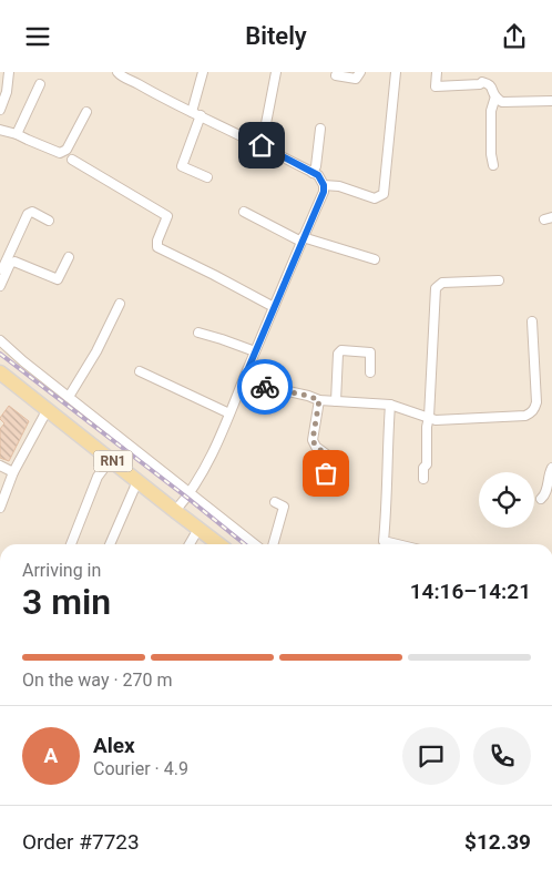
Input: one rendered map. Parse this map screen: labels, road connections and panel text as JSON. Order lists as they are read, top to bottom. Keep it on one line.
{"streets":{"main road":["RN1"]},"page":{"header":"Bitely","heading":["3 min","Arriving in","14:16–14:21"],"panel":["Alex","Courier · 4.9","Order #7723","$12.39"],"bar":"On the way · 270 m","round":"A"}}
